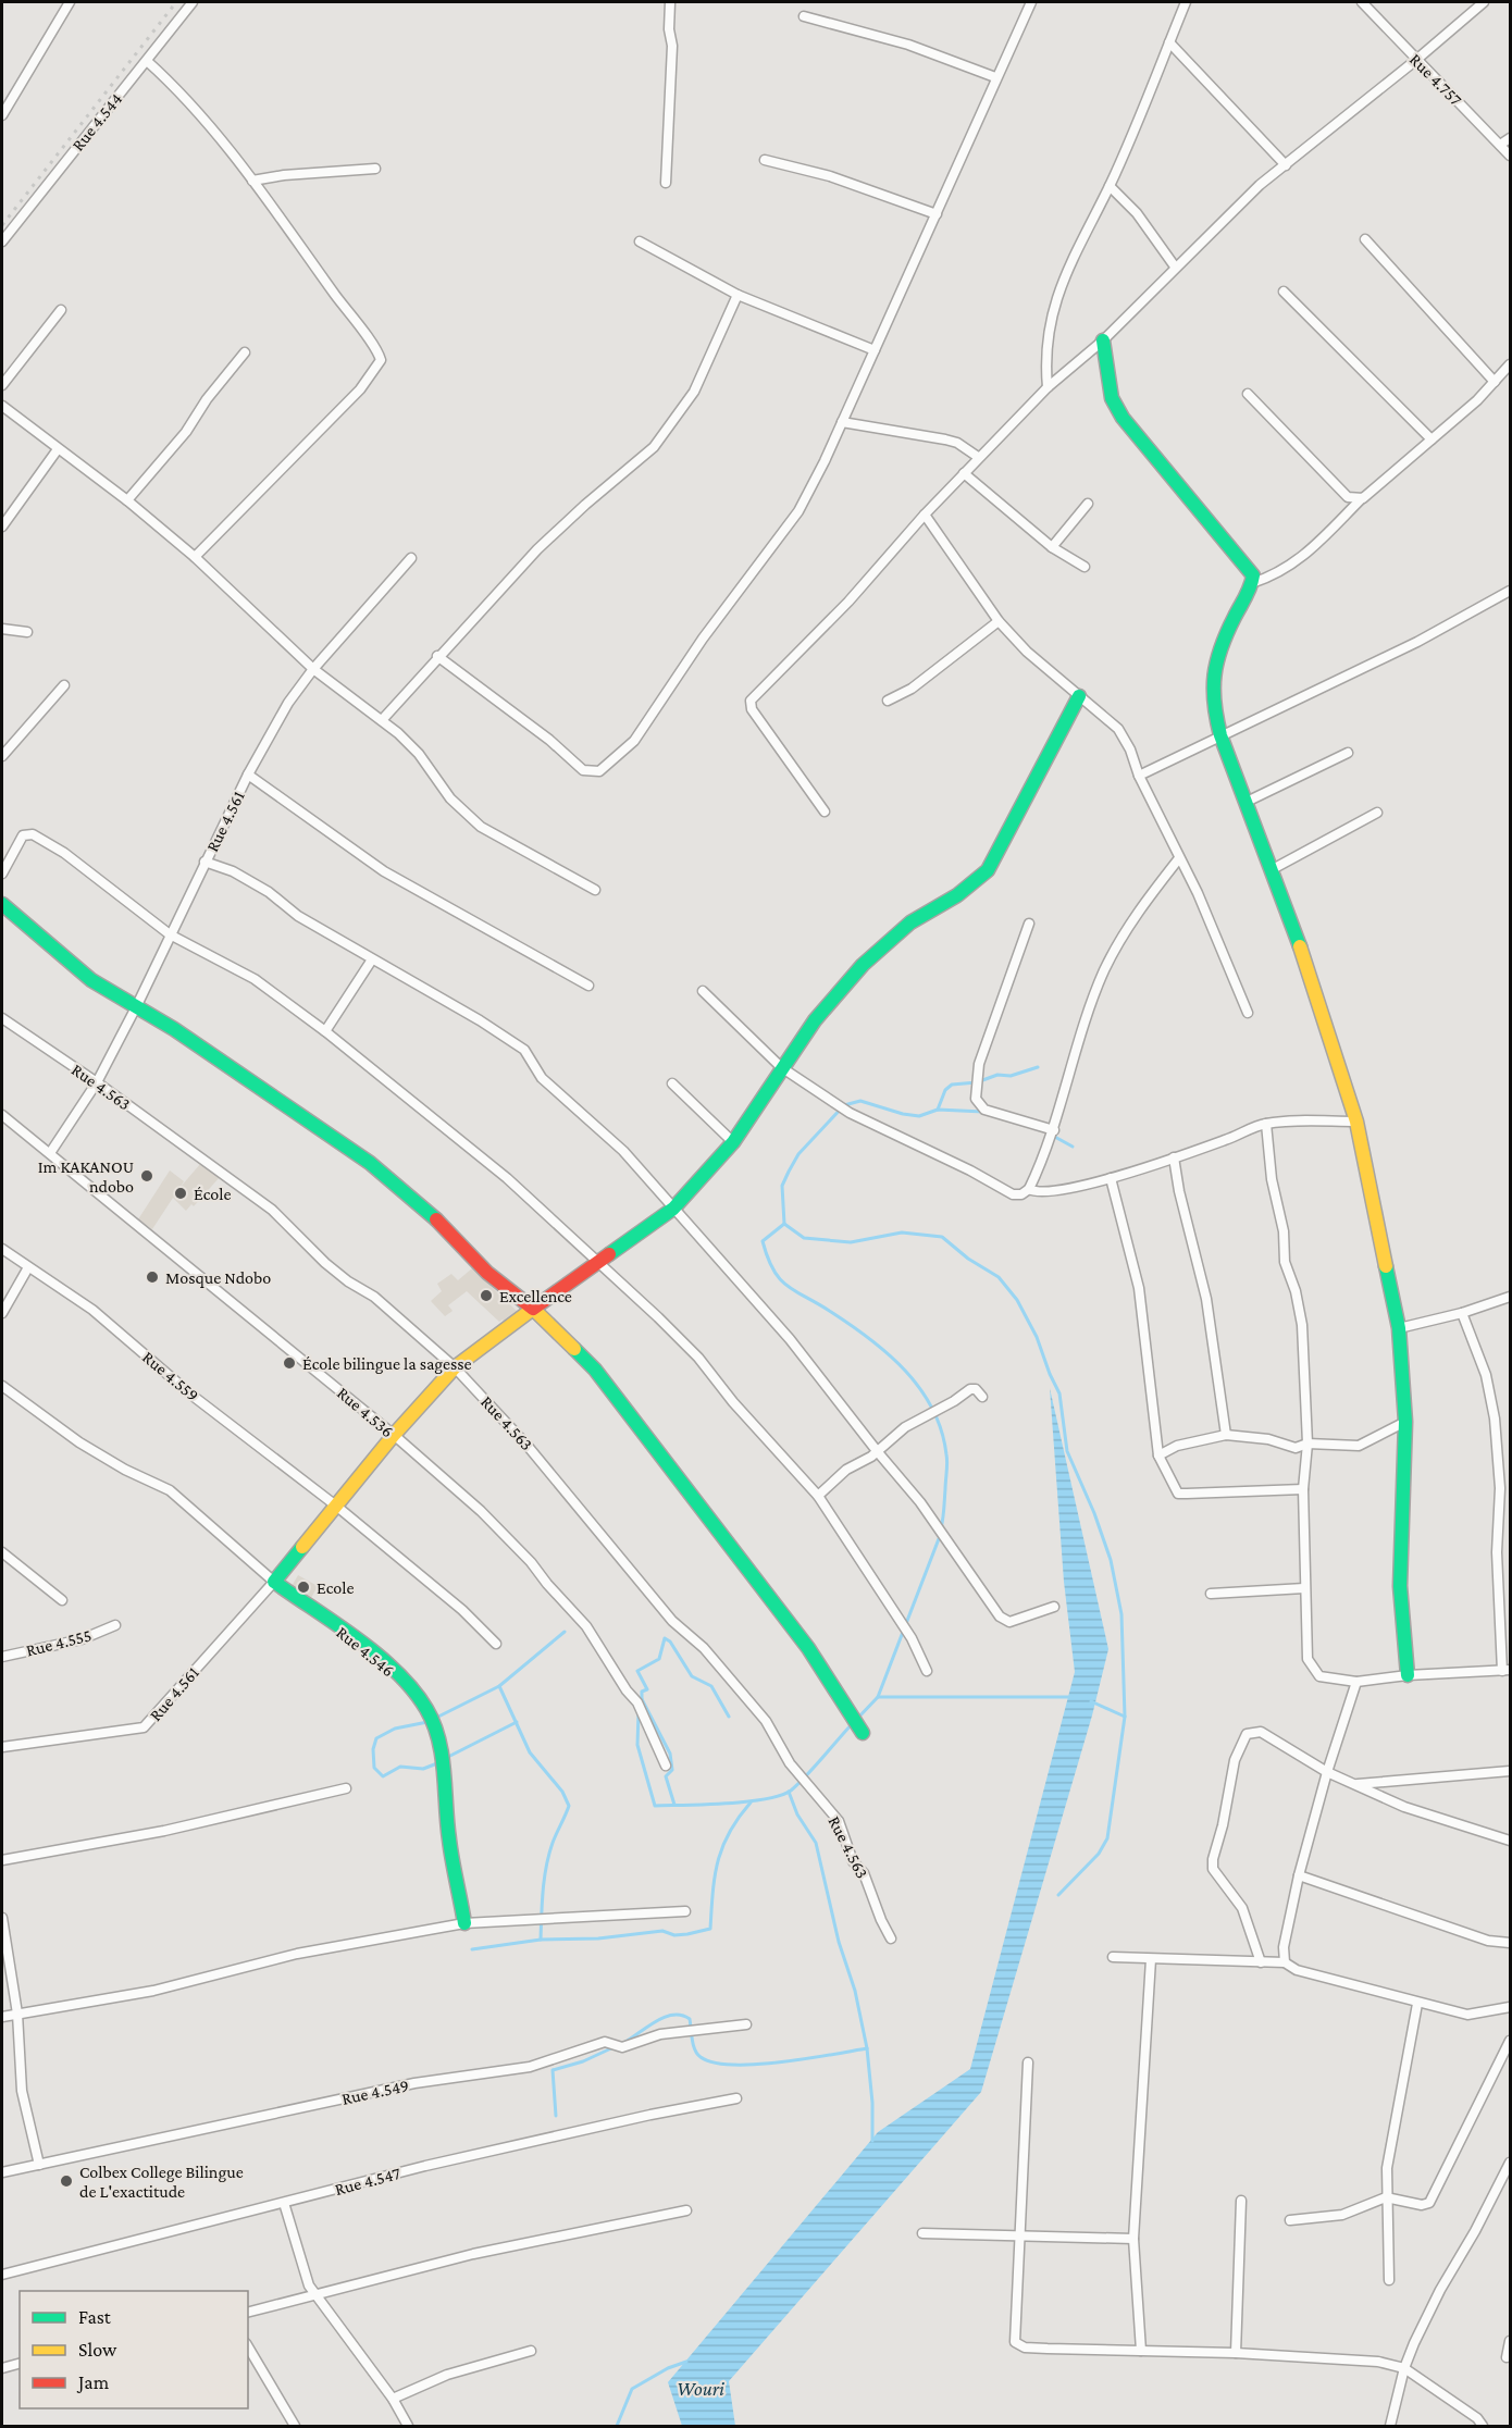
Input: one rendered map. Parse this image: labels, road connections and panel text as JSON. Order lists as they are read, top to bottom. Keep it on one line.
{"streets":{"street":["Rue 4.757","Rue 4.544","Rue 4.561","Rue 4.563","Rue 4.559","Rue 4.536","Rue 4.555","Rue 4.546","Rue 4.549","Rue 4.547"]},"crossings":[["Rue 4.561","Rue 4.563"],["Rue 4.561","Rue 4.536"],["Rue 4.561","Rue 4.546"]],"water":["Wouri"],"places":["Im KAKANOU ndobo","École","Mosque Ndobo","Excellence","École bilingue la sagesse","Ecole","Colbex College Bilingue de L'exactitude"],"legend":["Fast","Slow","Jam"]}
